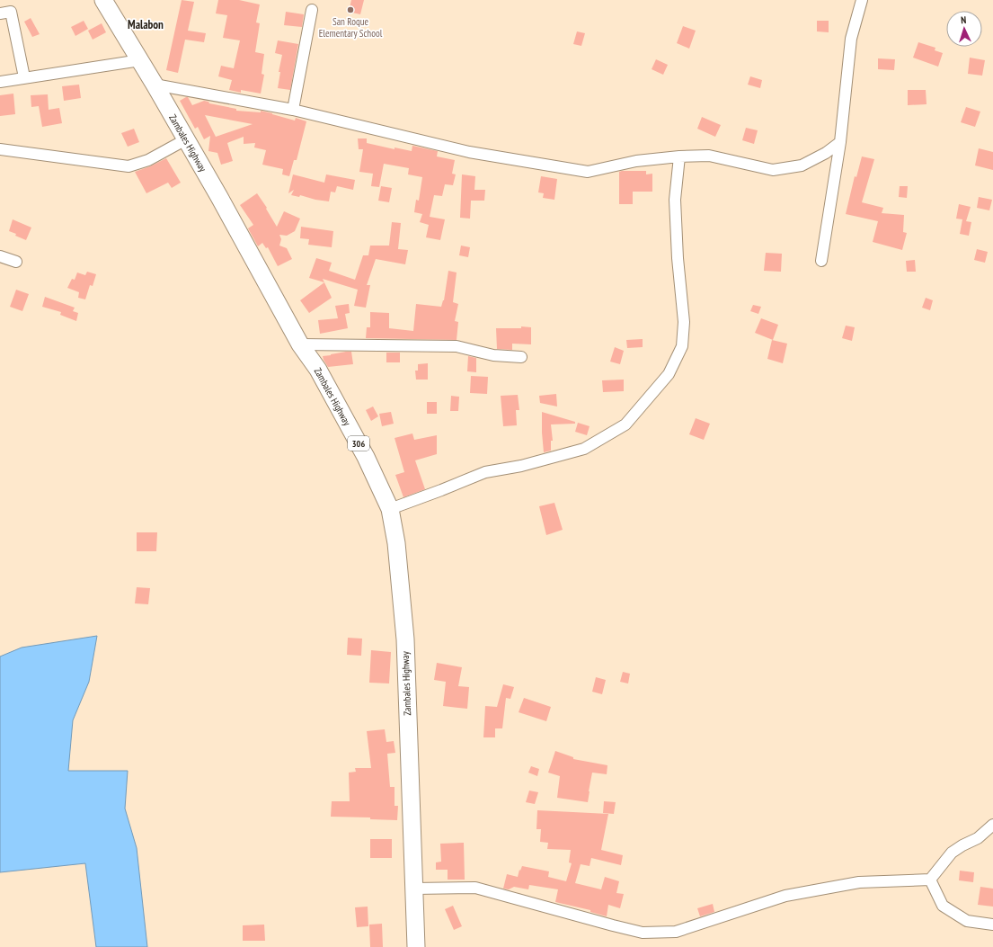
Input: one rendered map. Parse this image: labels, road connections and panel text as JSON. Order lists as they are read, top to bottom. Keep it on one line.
{"streets":{"main road":["Zambales Highway","306"]},"districts":["Malabon"],"places":["San Roque Elementary School"],"north":"top"}
